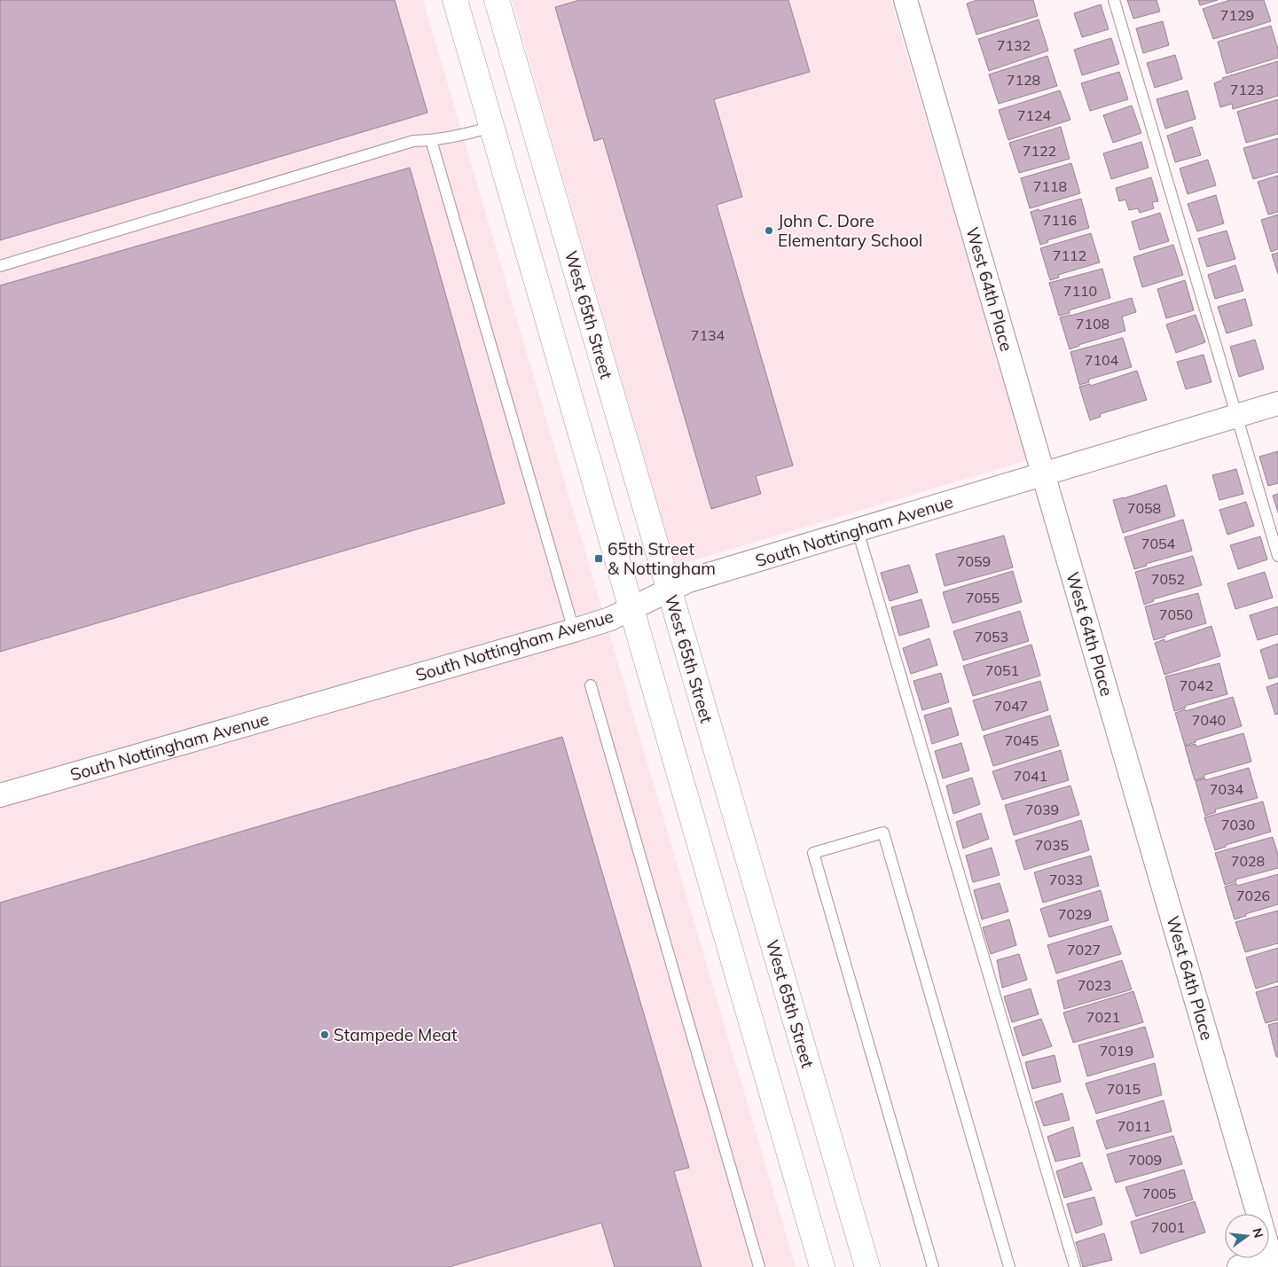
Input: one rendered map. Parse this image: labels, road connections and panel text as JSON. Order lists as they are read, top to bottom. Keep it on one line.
{"streets":{"street":["West 64th Place","West 65th Street","South Nottingham Avenue"]},"crossings":[["West 64th Place","South Nottingham Avenue"],["West 65th Street","South Nottingham Avenue"]],"places":{"other":["John C. Dore Elementary School","Stampede Meat"],"transit":["65th Street & Nottingham"]},"house_numbers":["7129","7132","7128","7123","7124","7122","7118","7116","7112","7110","7108","7134","7104","7058","7054","7059","7052","7055","7050","7053","7051","7042","7047","7040","7045","7041","7034","7039","7030","7035","7028","7033","7026","7029","7027","7023","7021","7019","7015","7011","7009","7005","7001"],"north":"right"}
